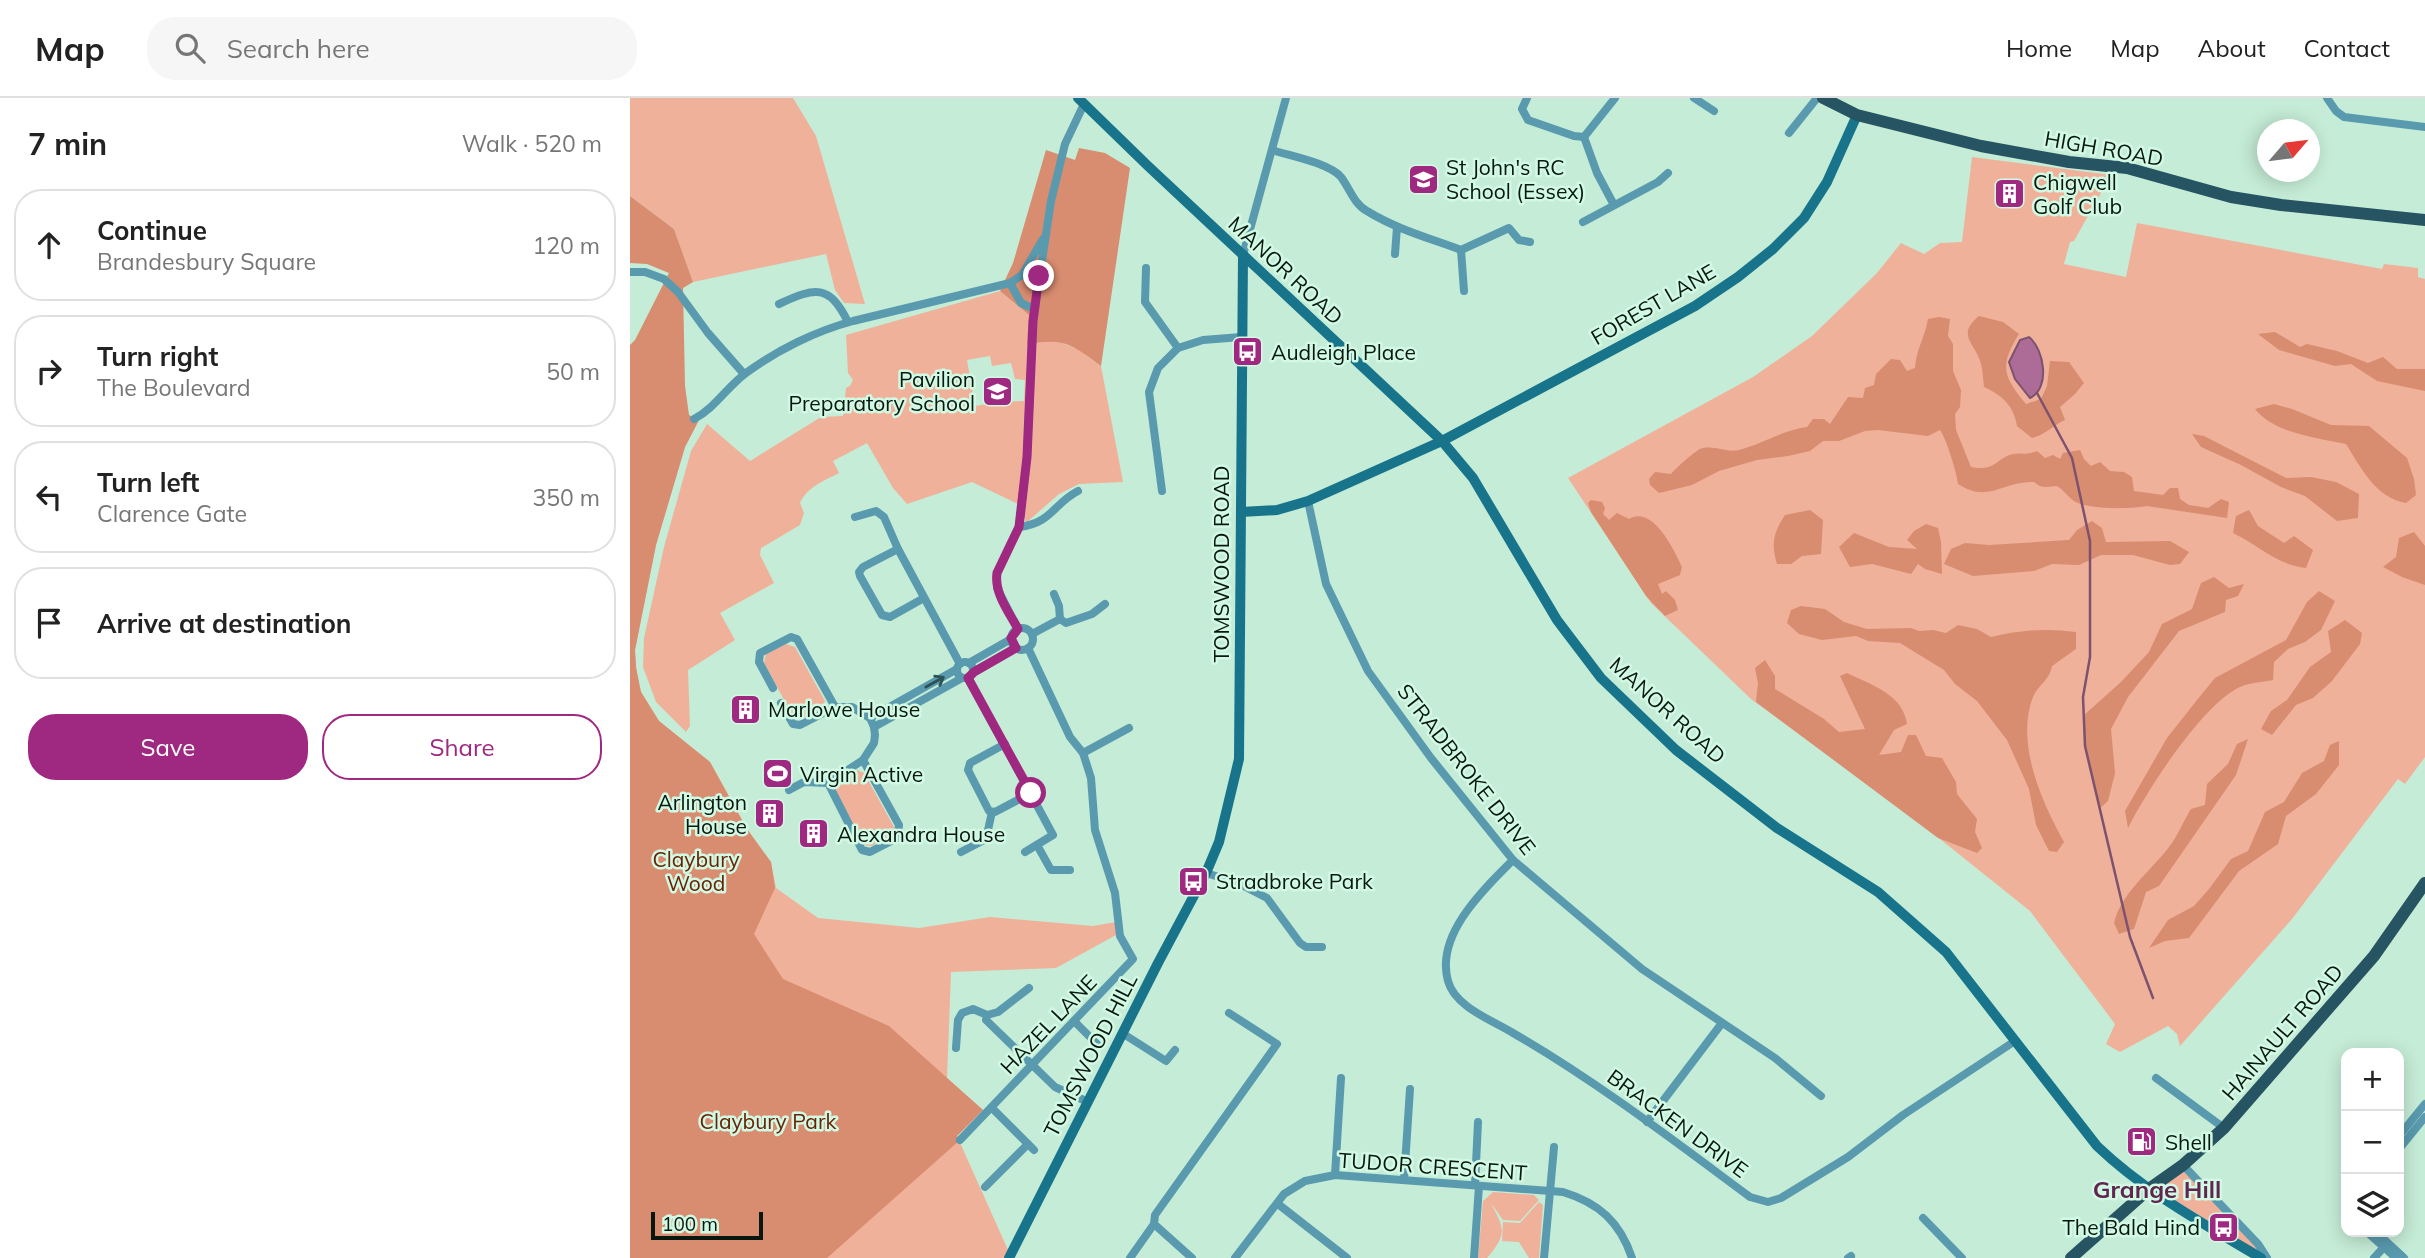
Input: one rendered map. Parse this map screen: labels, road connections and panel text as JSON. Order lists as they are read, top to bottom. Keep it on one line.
{"streets":{"main road":["HIGH ROAD","HAINAULT ROAD"],"street":["MANOR ROAD","FOREST LANE","TOMSWOOD ROAD","STRADBROKE DRIVE","HAZEL LANE","TOMSWOOD HILL","BRACKEN DRIVE","TUDOR CRESCENT"]},"crossings":[["HIGH ROAD","FOREST LANE"],["MANOR ROAD","FOREST LANE"],["MANOR ROAD","TOMSWOOD ROAD"],["MANOR ROAD","HAINAULT ROAD"],["MANOR ROAD","BRACKEN DRIVE"],["FOREST LANE","TOMSWOOD ROAD"],["FOREST LANE","STRADBROKE DRIVE"],["TOMSWOOD ROAD","TOMSWOOD HILL"],["STRADBROKE DRIVE","BRACKEN DRIVE"]],"districts":["Grange Hill"],"parks":["Claybury Wood","Claybury Park"],"places":{"school or university":["St John's RC School (Essex)","Pavilion Preparatory School"],"building":["Chigwell Golf Club","Marlowe House","Arlington House","Alexandra House"],"bus stop":["Audleigh Place","Stradbroke Park","The Bald Hind"],"sports":["Virgin Active"],"fuel station":["Shell"]},"scale_bar":"100 m","north":"top right","page":{"header":"Map","search":"Search here","nav":["Home","Map","About","Contact"],"heading":["7 min","Walk · 520 m"],"list":[["Continue","Brandesbury Square","120 m"],["Turn right","The Boulevard","50 m"],["Turn left","Clarence Gate","350 m"],"Arrive at destination"],"buttons":["Save","Share"],"map_buttons":["+","−"],"scale":"100 m"}}
